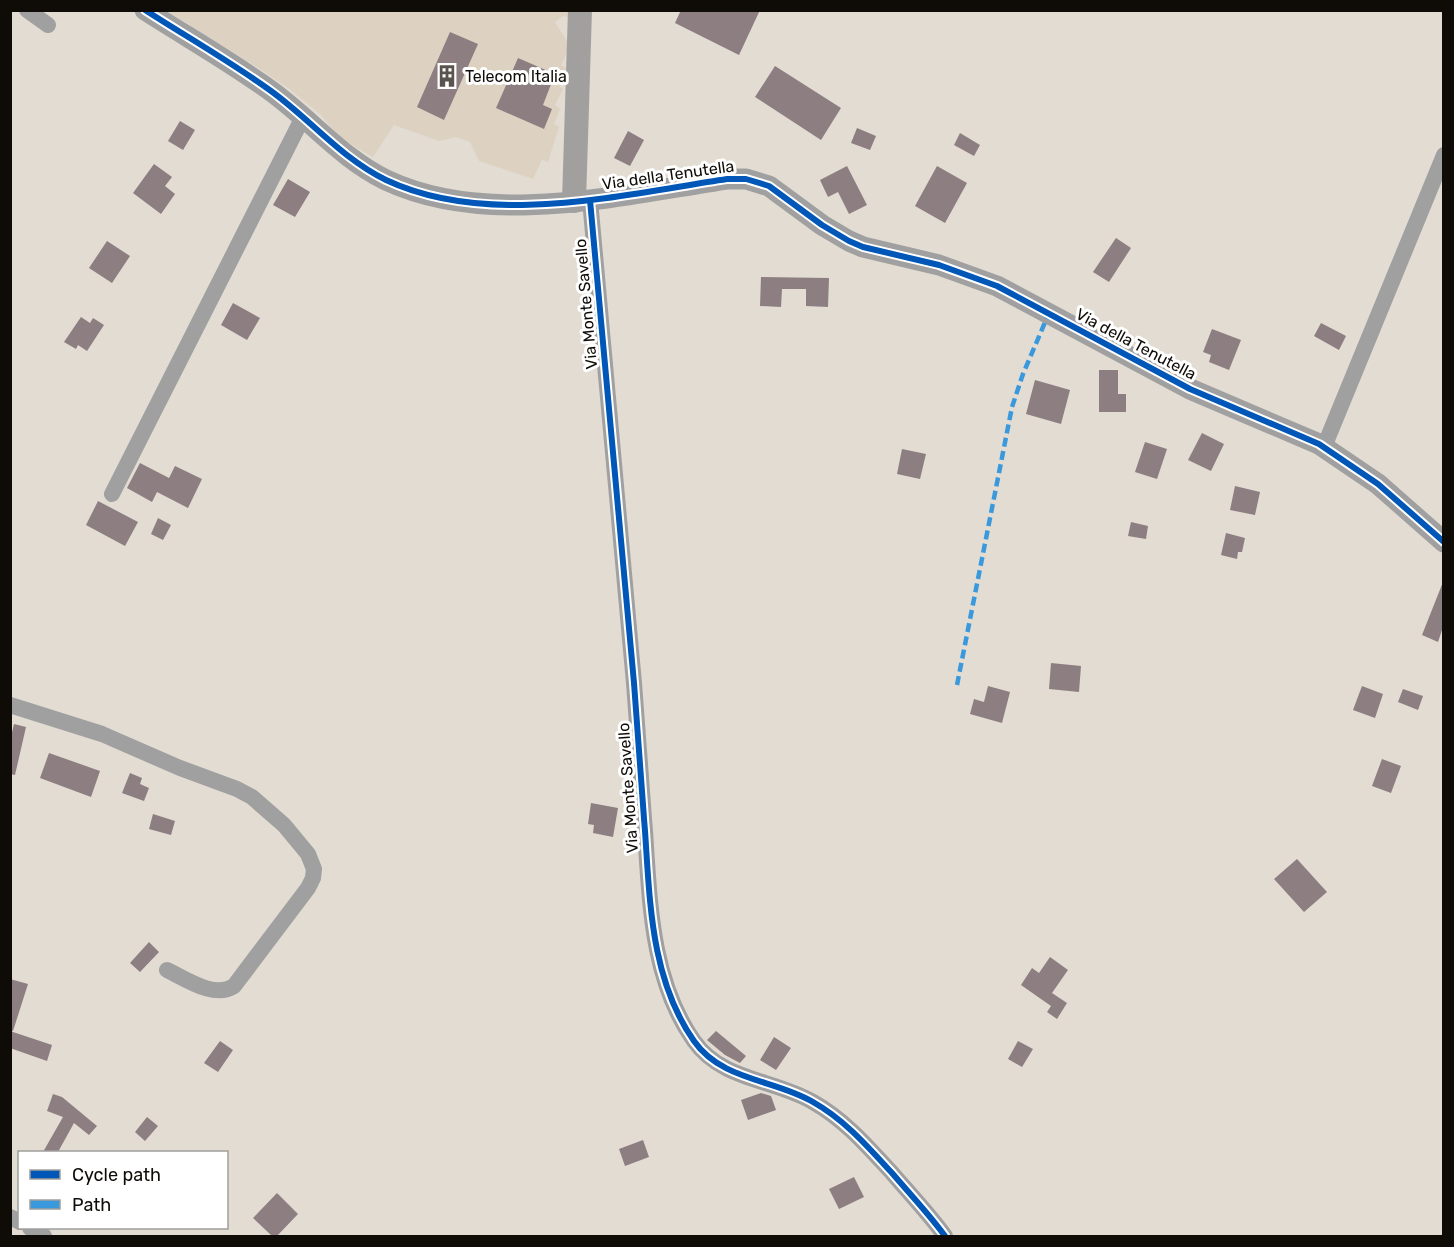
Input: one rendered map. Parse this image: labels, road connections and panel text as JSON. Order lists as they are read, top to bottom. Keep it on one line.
{"streets":{"street":["Via della Tenutella","Via Monte Savello"]},"crossings":[["Via della Tenutella","Via Monte Savello"]],"places":{"building":["Telecom Italia"]},"legend":["Cycle path","Path"]}
